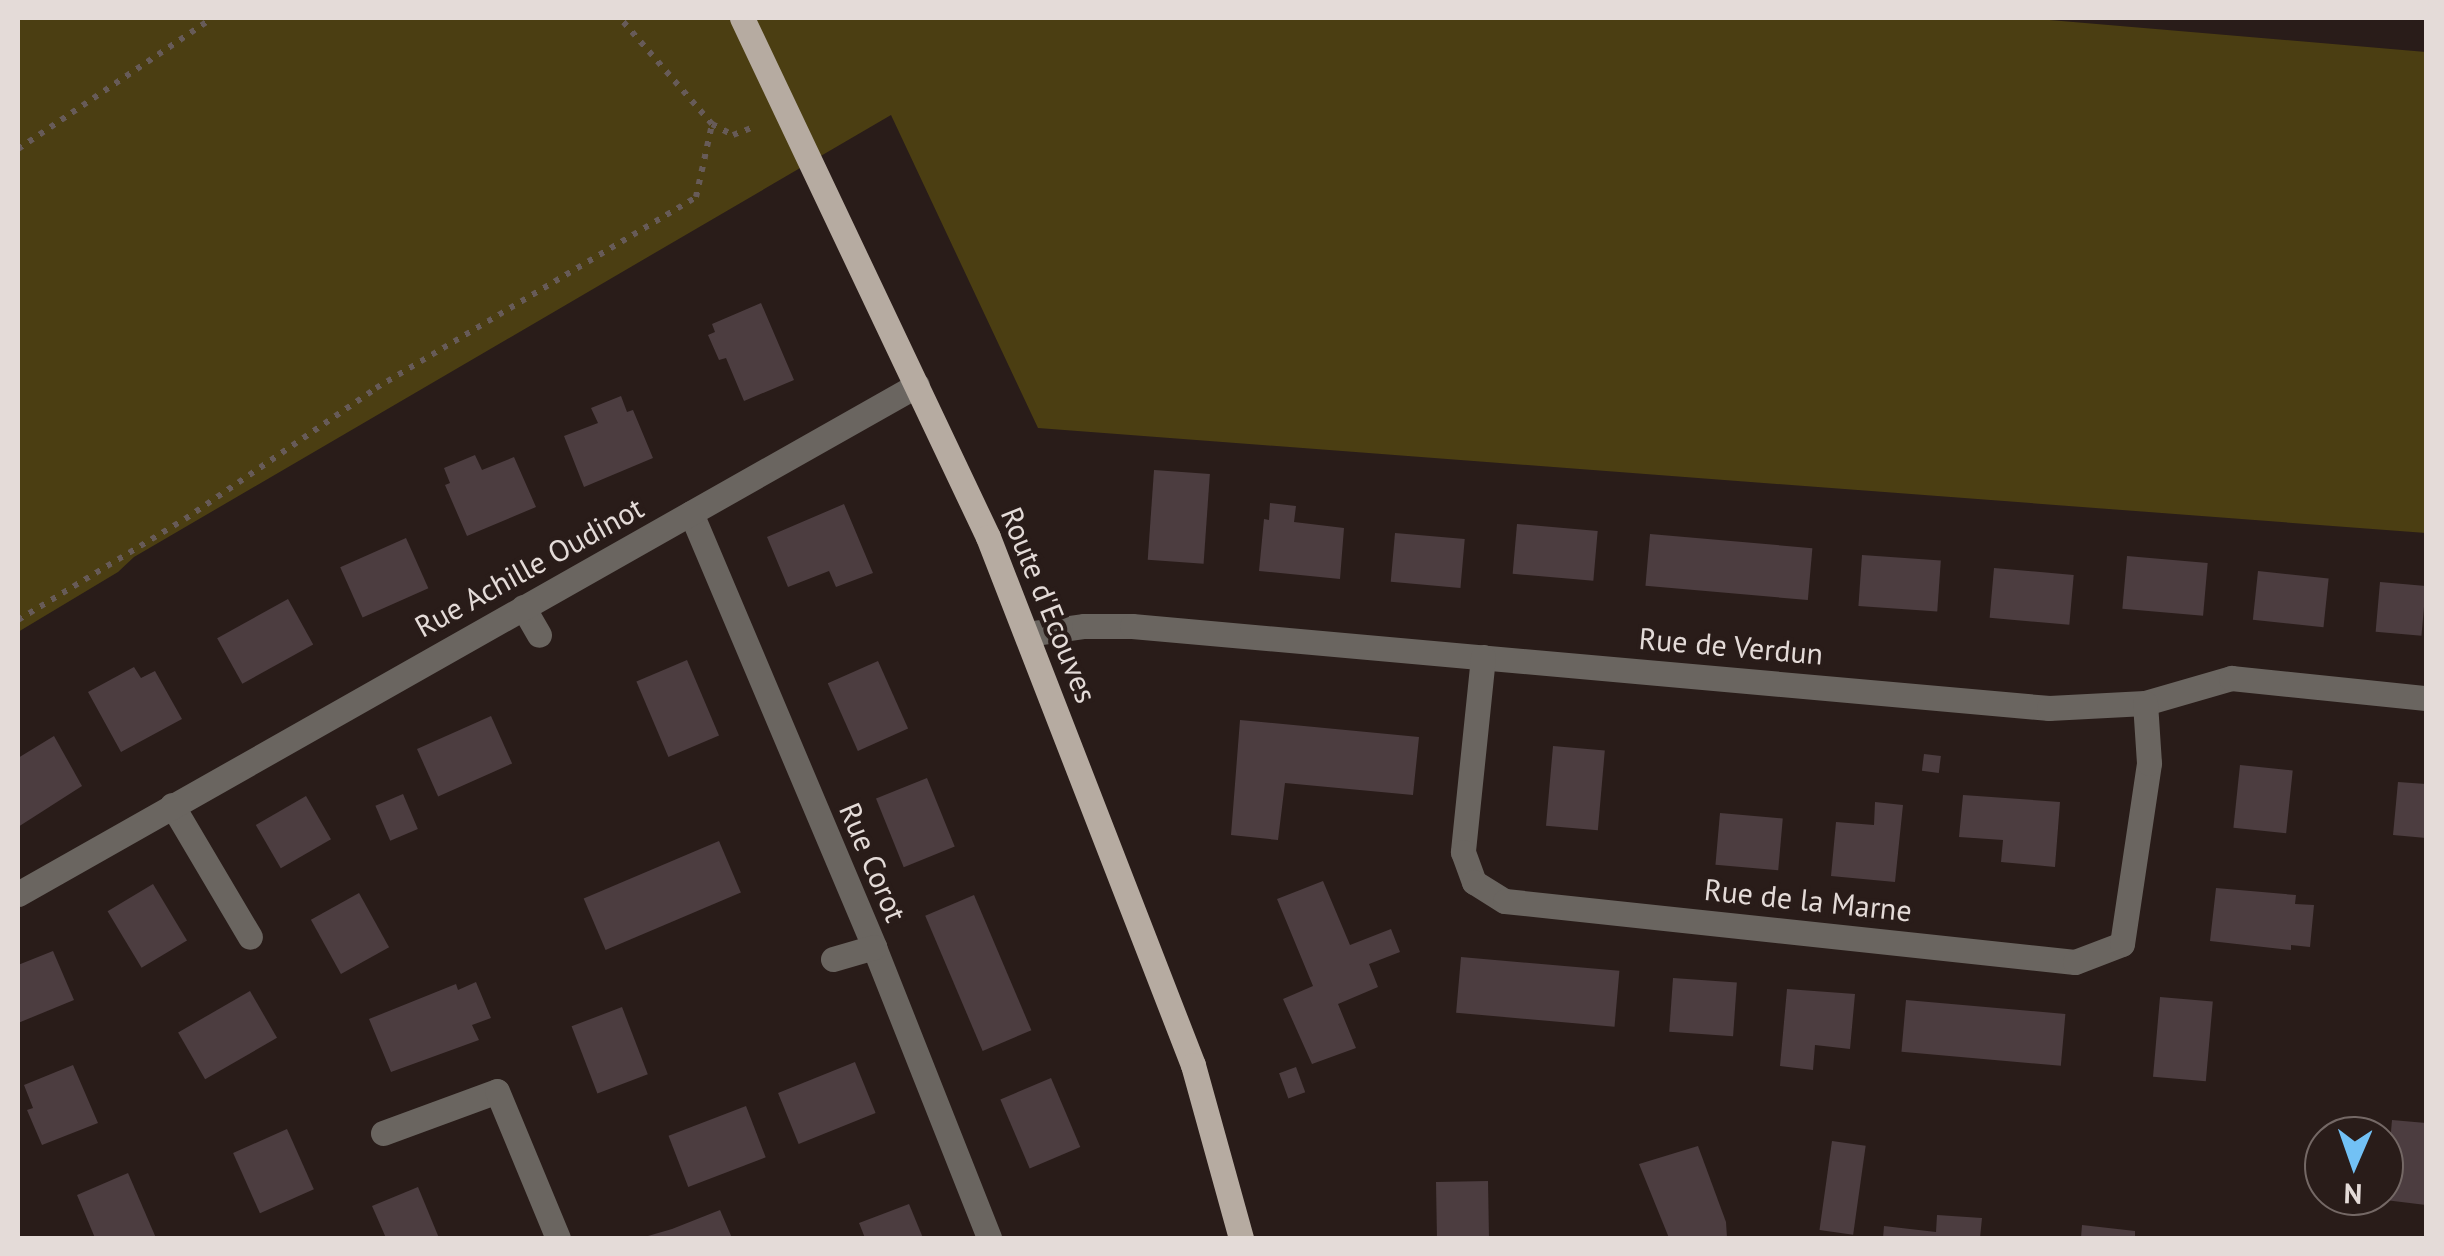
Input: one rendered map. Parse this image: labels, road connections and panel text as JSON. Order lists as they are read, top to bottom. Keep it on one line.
{"streets":{"main road":["Route d'Ecouves"],"street":["Rue Achille Oudinot","Rue de Verdun","Rue Corot","Rue de la Marne"]},"crossings":[["Rue Achille Oudinot","Route d'Ecouves"],["Rue Achille Oudinot","Rue Corot"],["Route d'Ecouves","Rue de Verdun"],["Rue de Verdun","Rue de la Marne"]],"north":"bottom"}
